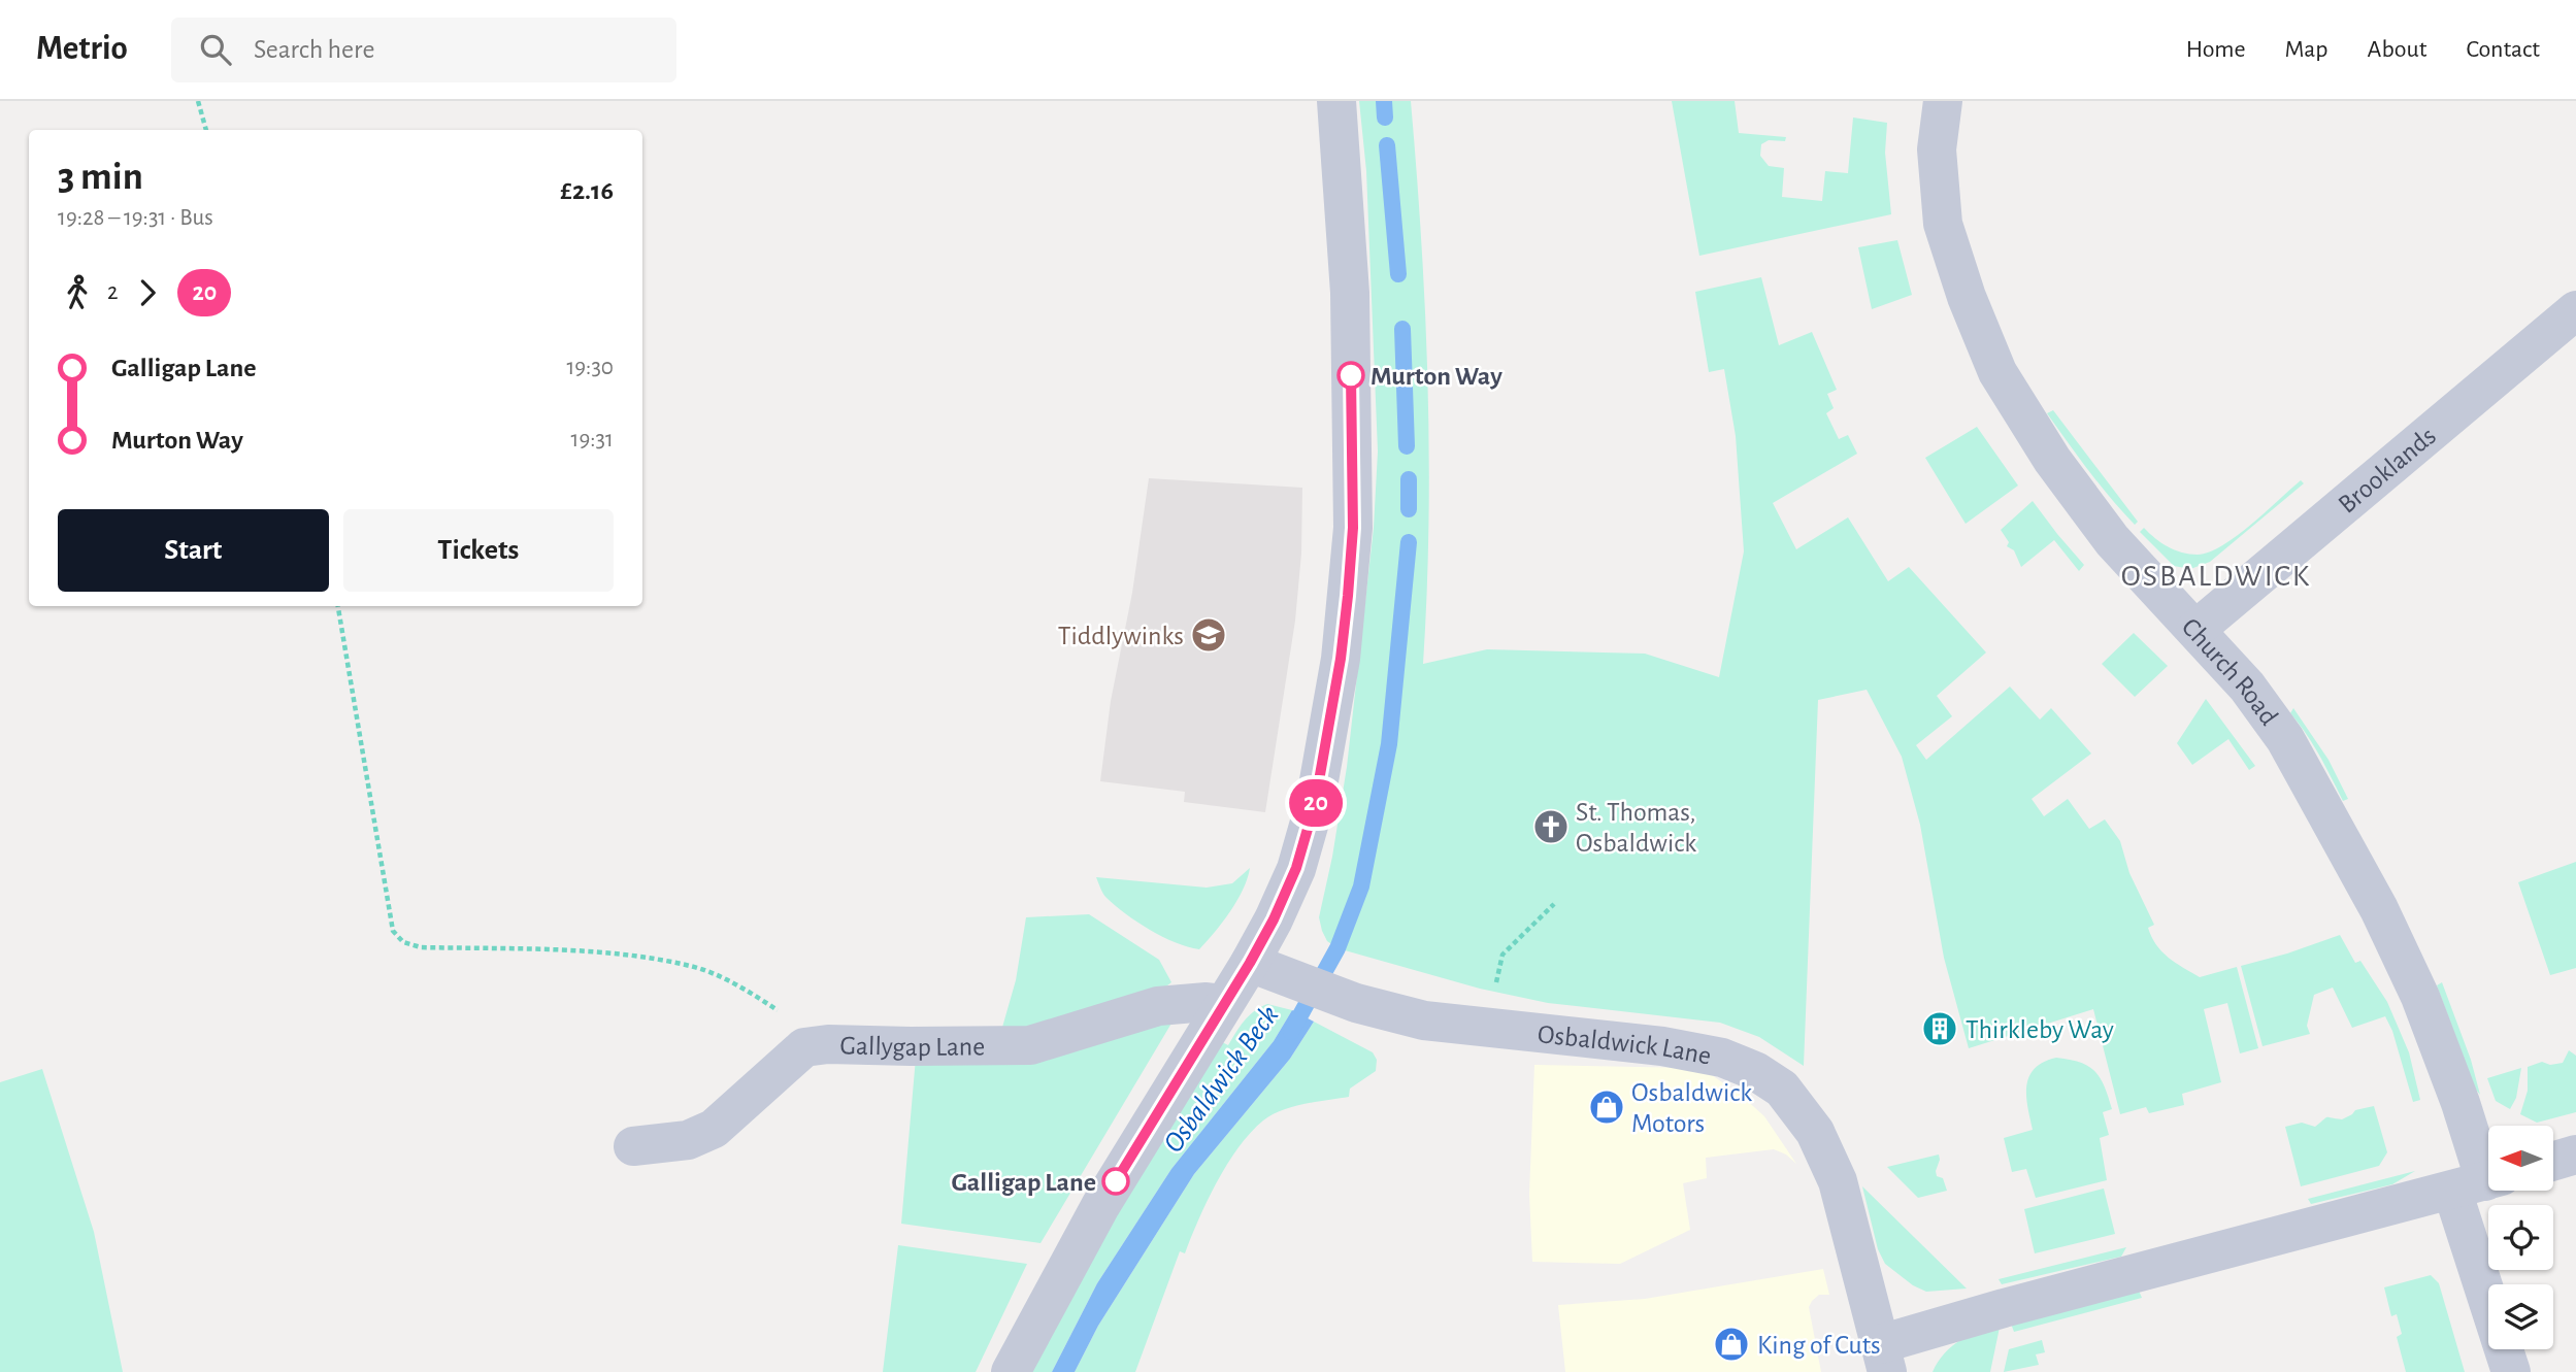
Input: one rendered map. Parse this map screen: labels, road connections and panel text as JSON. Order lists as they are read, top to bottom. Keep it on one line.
{"streets":{"street":["Brooklands","Church Road","Gallygap Lane","Osbaldwick Lane"]},"crossings":[["Brooklands","Church Road"]],"districts":["OSBALDWICK"],"water":["Osbaldwick Beck"],"places":{"other":["Murton Way","Galligap Lane"],"school or university":["Tiddlywinks"],"church":["St. Thomas, Osbaldwick"],"building":["Thirkleby Way"],"shop":["Osbaldwick Motors","King of Cuts"]},"lines":["bus line 20"],"north":"left","page":{"header":"Metrio","search":"Search here","nav":["Home","Map","About","Contact"],"on_map":"20","heading":["3 min","19:28 – 19:31 · Bus","£2.16"],"legs":["2","20"],"list":[{"name":"Galligap Lane","value":"19:30"},{"name":"Murton Way","value":"19:31"}],"buttons":["Start","Tickets"]}}
